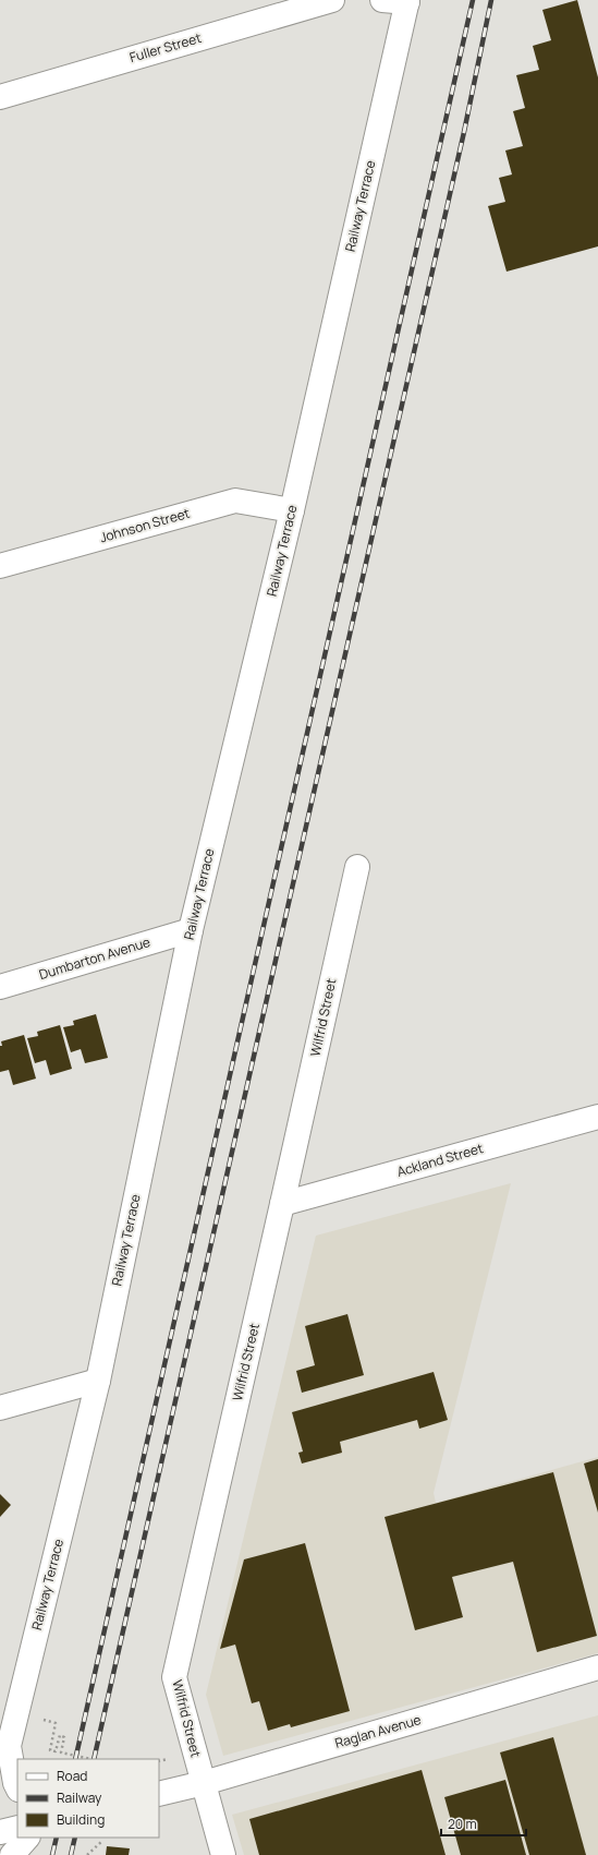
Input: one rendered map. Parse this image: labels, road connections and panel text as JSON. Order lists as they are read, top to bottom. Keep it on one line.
{"streets":{"street":["Fuller Street","Railway Terrace","Johnson Street","Dumbarton Avenue","Wilfrid Street","Ackland Street","Raglan Avenue"]},"crossings":[["Railway Terrace","Johnson Street"],["Railway Terrace","Dumbarton Avenue"],["Wilfrid Street","Ackland Street"],["Wilfrid Street","Raglan Avenue"]],"legend":["Road","Railway","Building"],"scale_bar":"20 m"}
